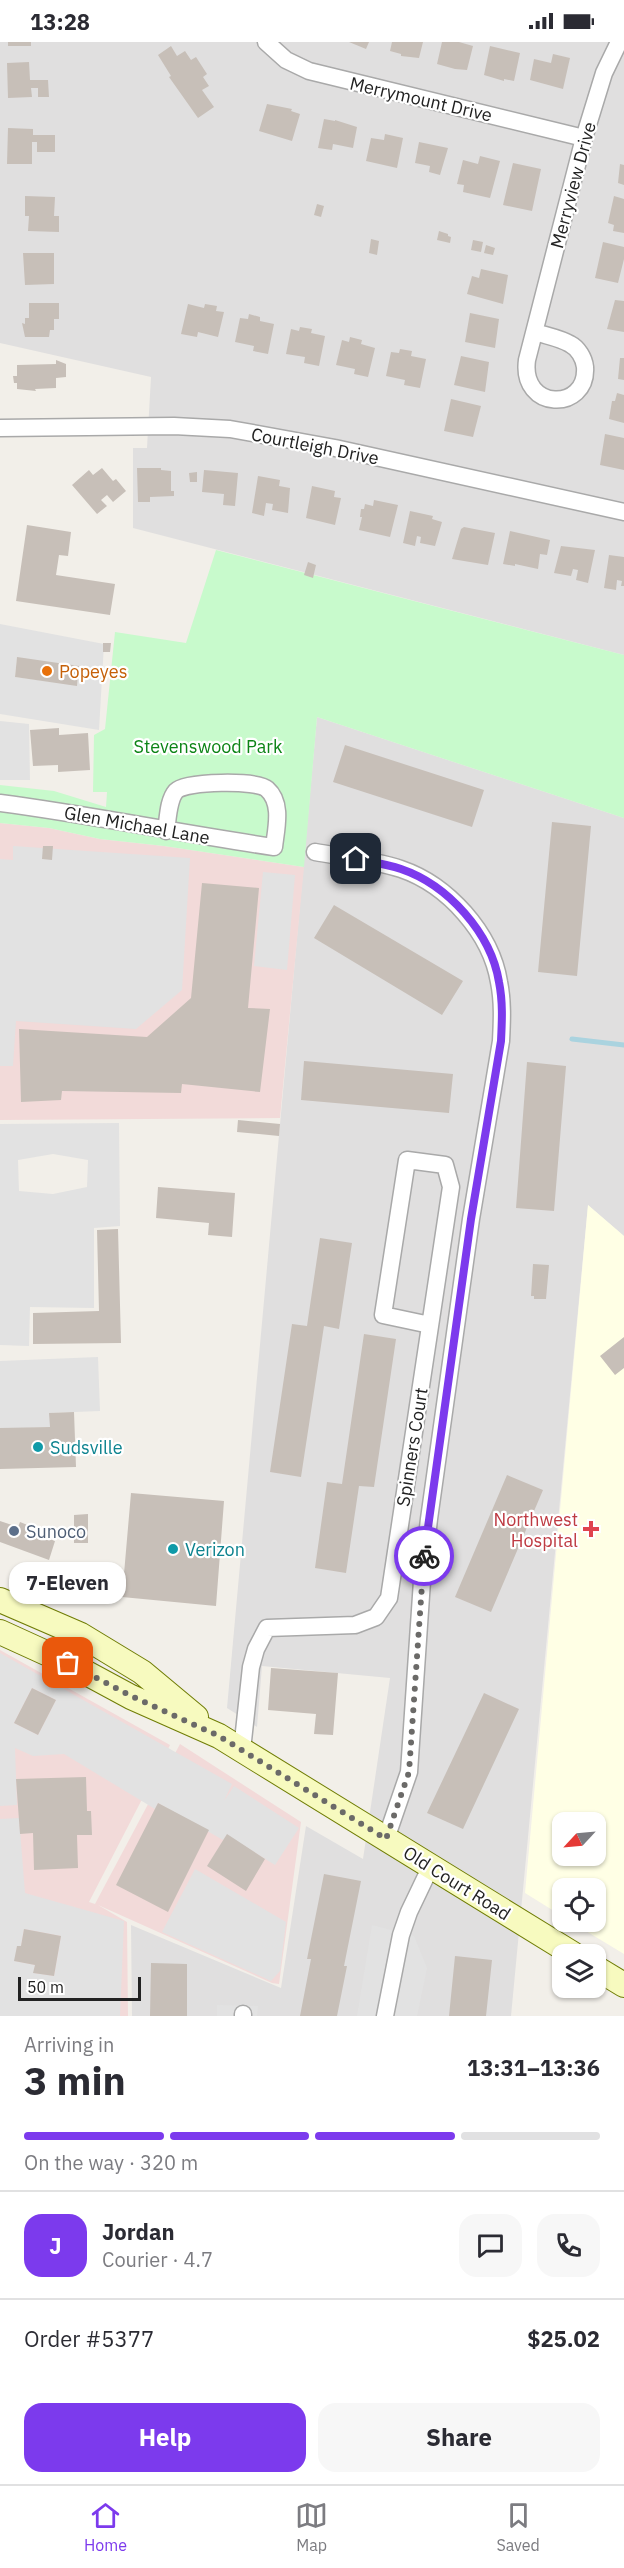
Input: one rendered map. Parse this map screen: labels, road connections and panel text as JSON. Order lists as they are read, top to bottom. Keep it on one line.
{"streets":{"main road":["Old Court Road"],"street":["Merrymount Drive","Merryview Drive","Courtleigh Drive","Glen Michael Lane","Spinners Court"]},"crossings":[["Merrymount Drive","Merryview Drive"],["Spinners Court","Old Court Road"]],"parks":["Stevenswood Park"],"places":{"other":["Popeyes","Sudsville","Sunoco","Verizon","7-Eleven"],"health":["Northwest Hospital"]},"scale_bar":"50 m","north":"bottom left","page":{"status":"13:28","bubble":"7-Eleven","scale":"50 m","heading":["3 min","Arriving in","13:31–13:36"],"panel":["Jordan","Courier · 4.7","Order #5377","$25.02"],"bar":"On the way · 320 m","round":"J","buttons":["Help","Share"],"tabs":["Home","Map","Saved"]}}
